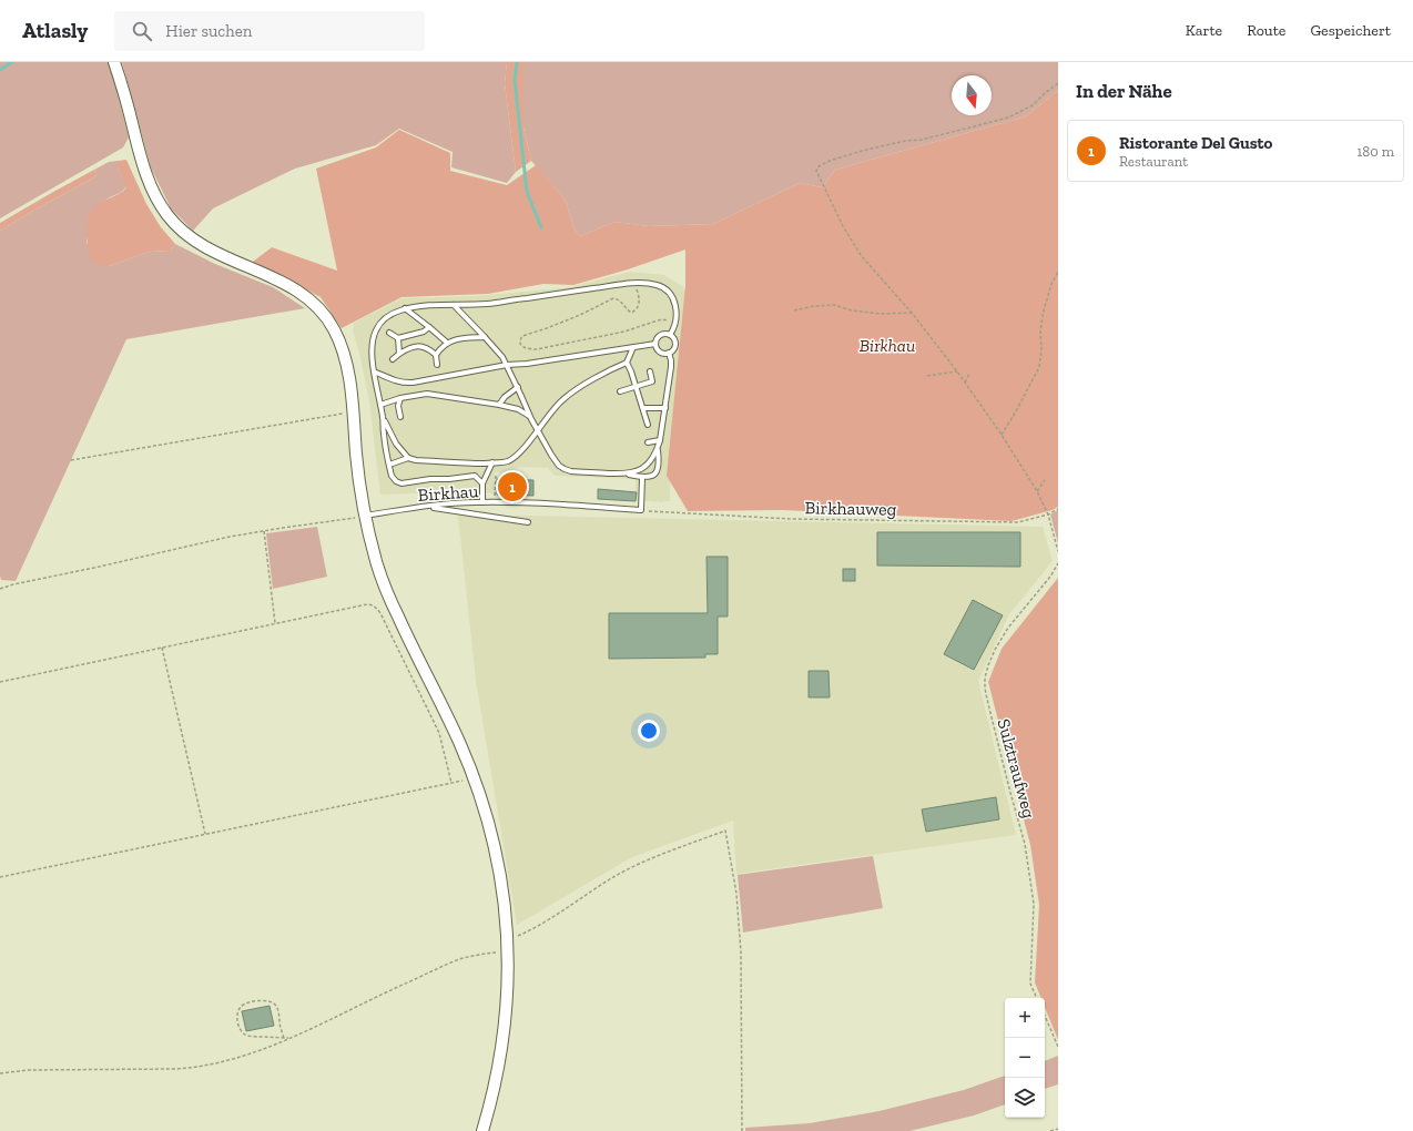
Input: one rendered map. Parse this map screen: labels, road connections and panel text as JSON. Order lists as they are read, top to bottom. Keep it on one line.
{"streets":{"lane":["Birkhau"],"path":["Birkhauweg","Sulztraufweg"]},"crossings":[["Birkhau","Birkhauweg"]],"parks":["Birkhau"],"north":"bottom","page":{"header":"Atlasly","search":"Hier suchen","nav":["Karte","Route","Gespeichert"],"heading":"In der Nähe","list":[{"mark":"1","name":"Ristorante Del Gusto","note":"Restaurant","value":"180 m"}],"pins":"1","map_buttons":["+","−"]}}
